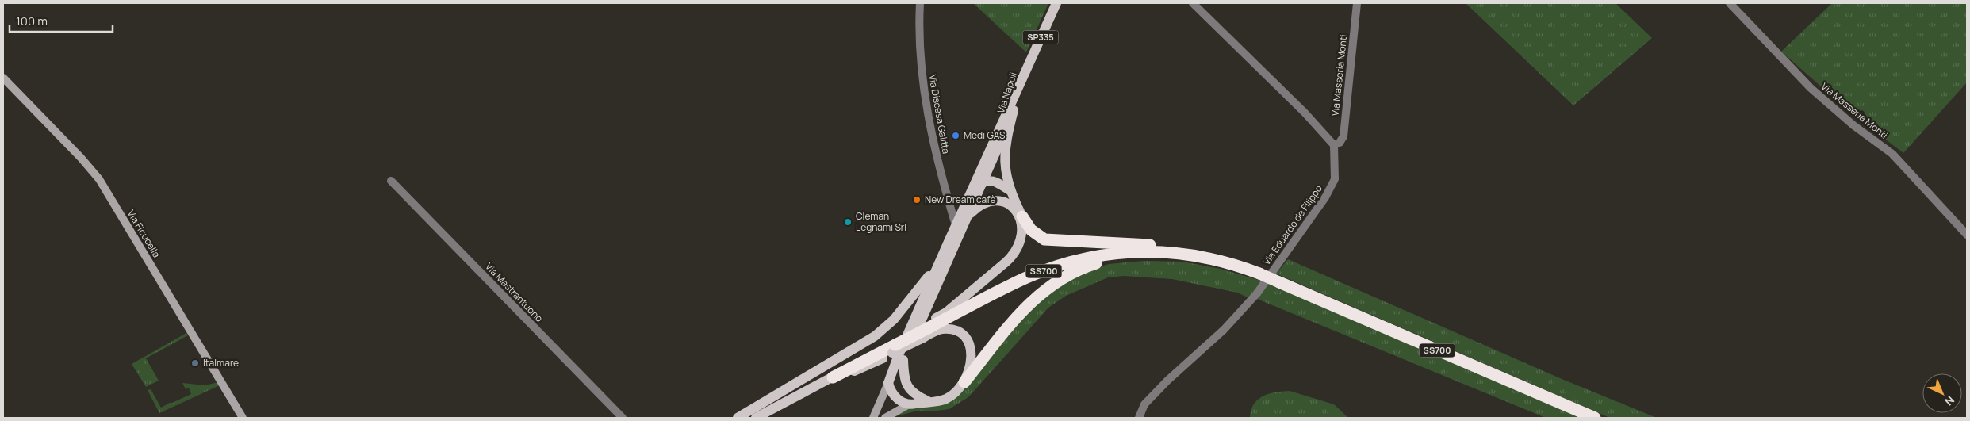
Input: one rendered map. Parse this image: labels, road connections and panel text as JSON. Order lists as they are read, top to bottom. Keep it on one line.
{"streets":{"highway":["SS700"],"main road":["SP335","Via Napoli"],"street":["Via Masseria Monti","Via Discesa Galitta","Via Eduardo de Filippo","Via Ficucella","Via Mastrantuono"]},"crossings":[["SP335","Via Napoli"],["Via Masseria Monti","Via Eduardo de Filippo"],["Via Napoli","Via Discesa Galitta"]],"places":["Medi GAS","New Dream cafè","Cleman Legnami Srl","Italmare"],"scale_bar":"100 m","north":"bottom right"}
